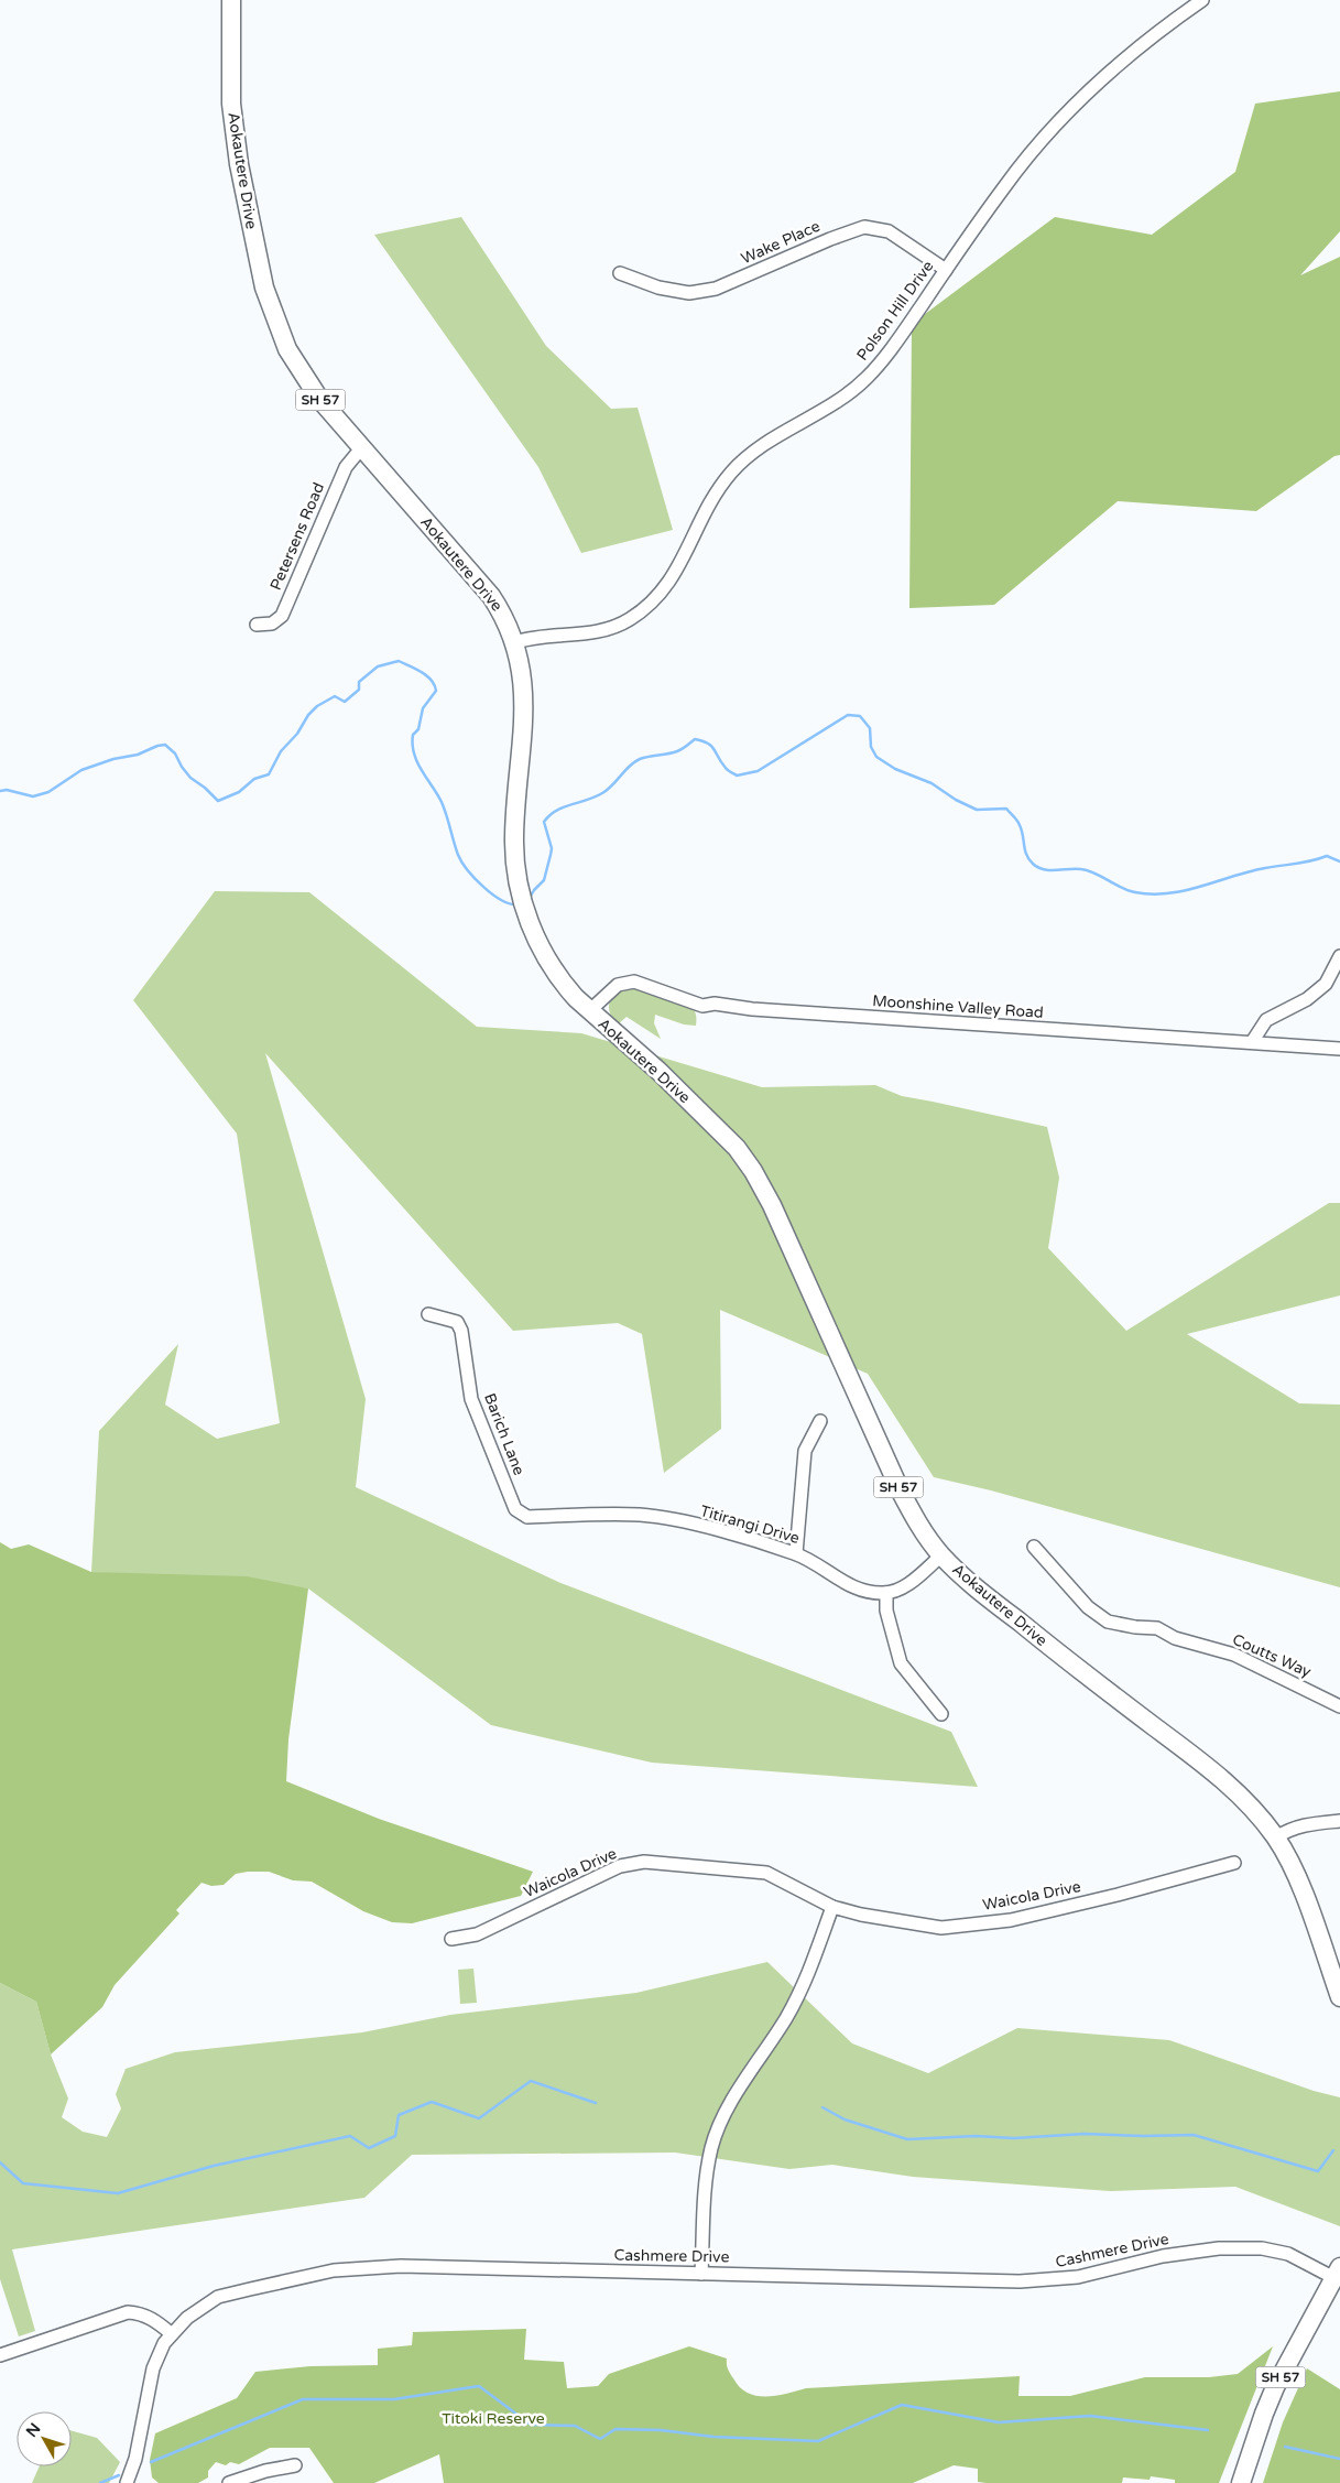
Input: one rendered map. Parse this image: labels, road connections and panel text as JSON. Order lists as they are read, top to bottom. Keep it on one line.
{"streets":{"highway":["Aokautere Drive","SH 57"],"street":["Wake Place","Polson Hill Drive","Petersens Road","Moonshine Valley Road","Barich Lane","Titirangi Drive","Coutts Way","Waicola Drive","Cashmere Drive"]},"crossings":[["Aokautere Drive","Polson Hill Drive"],["Aokautere Drive","Petersens Road"],["Aokautere Drive","Moonshine Valley Road"],["Wake Place","Polson Hill Drive"],["SH 57","Cashmere Drive"],["Barich Lane","Titirangi Drive"]],"parks":["Titoki Reserve"],"north":"top left"}
